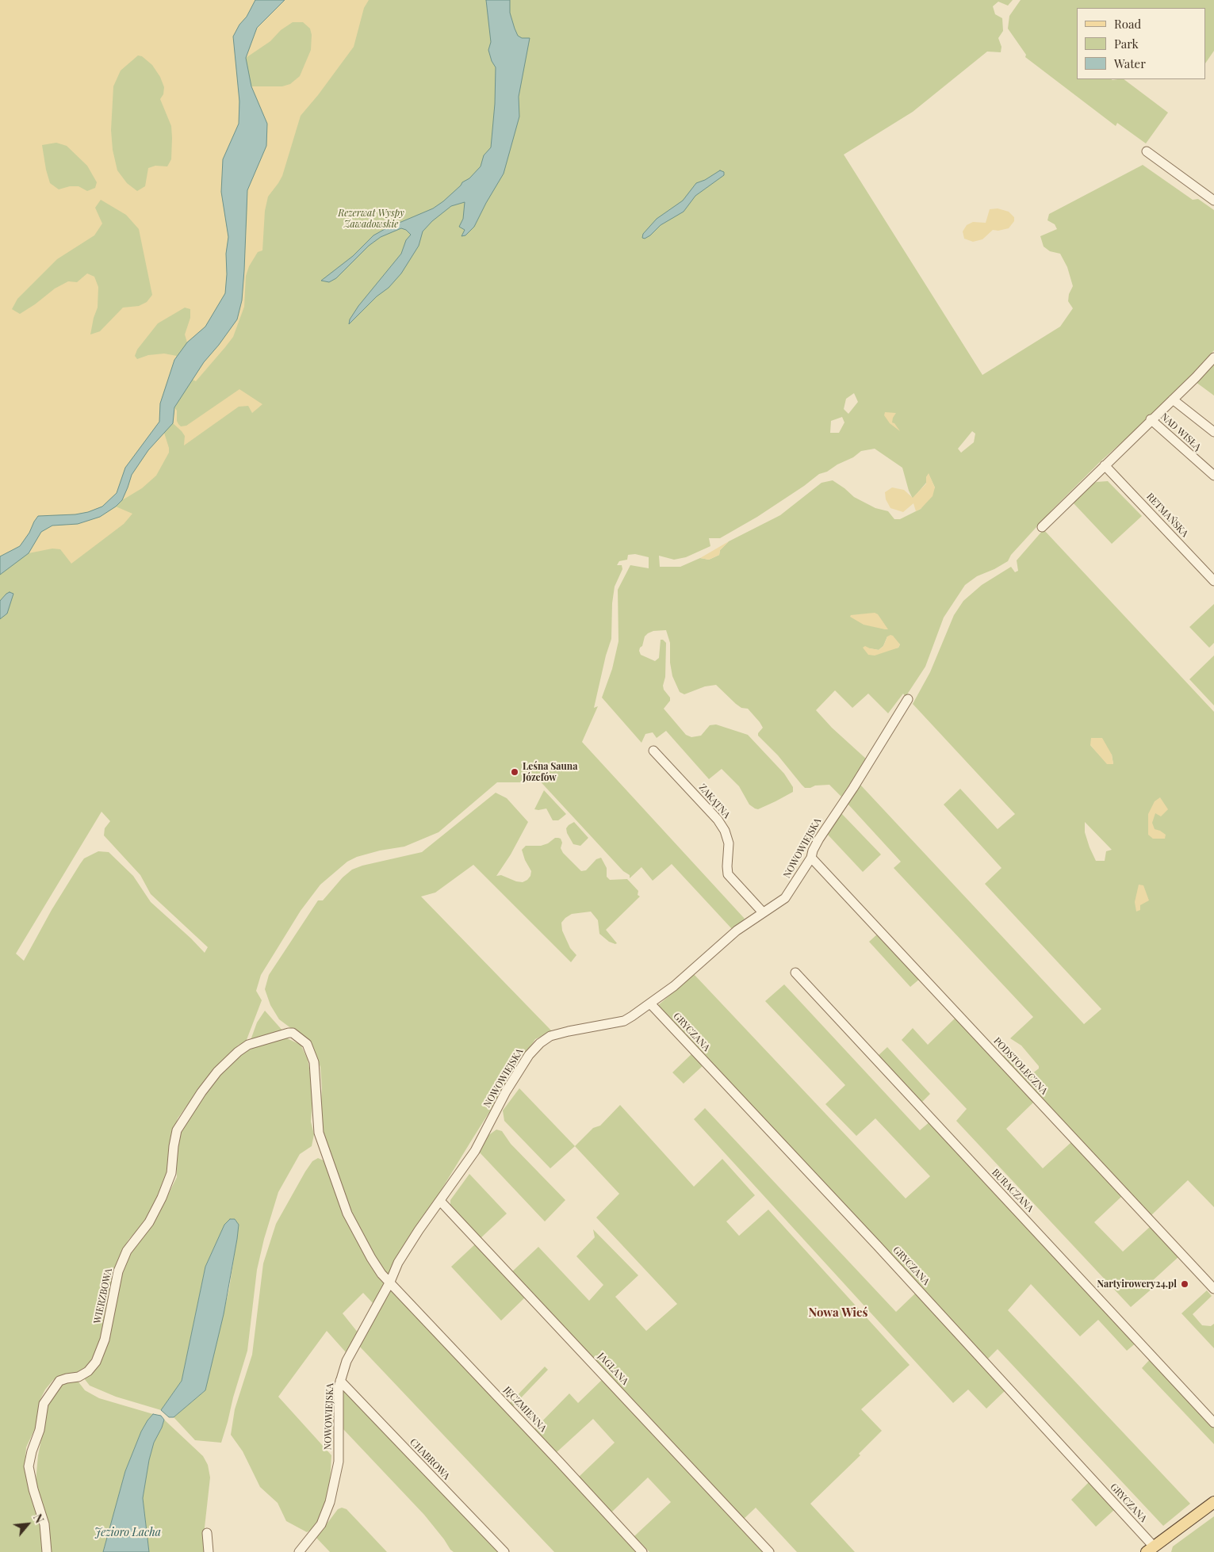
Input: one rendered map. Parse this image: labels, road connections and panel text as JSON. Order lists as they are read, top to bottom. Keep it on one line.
{"streets":{"street":["NAD WISŁĄ","RETMAŃSKA","ZAKĄTNA","NOWOWIEJSKA","GRYCZANA","PODSTOŁECZNA","BURACZANA","WIERZBOWA","JAGLANA","JĘCZMIENNA","CHABROWA"]},"crossings":[["ZAKĄTNA","NOWOWIEJSKA"],["NOWOWIEJSKA","GRYCZANA"],["NOWOWIEJSKA","PODSTOŁECZNA"],["NOWOWIEJSKA","JAGLANA"],["NOWOWIEJSKA","JĘCZMIENNA"],["NOWOWIEJSKA","CHABROWA"],["WIERZBOWA","JĘCZMIENNA"]],"districts":["Nowa Wieś"],"water":["Jezioro Łacha"],"parks":["Rezerwat Wyspy Zawadowskie"],"places":["Leśna Sauna Józefów","Nartyirowery24.pl"],"legend":["Road","Park","Water"],"north":"top right"}
